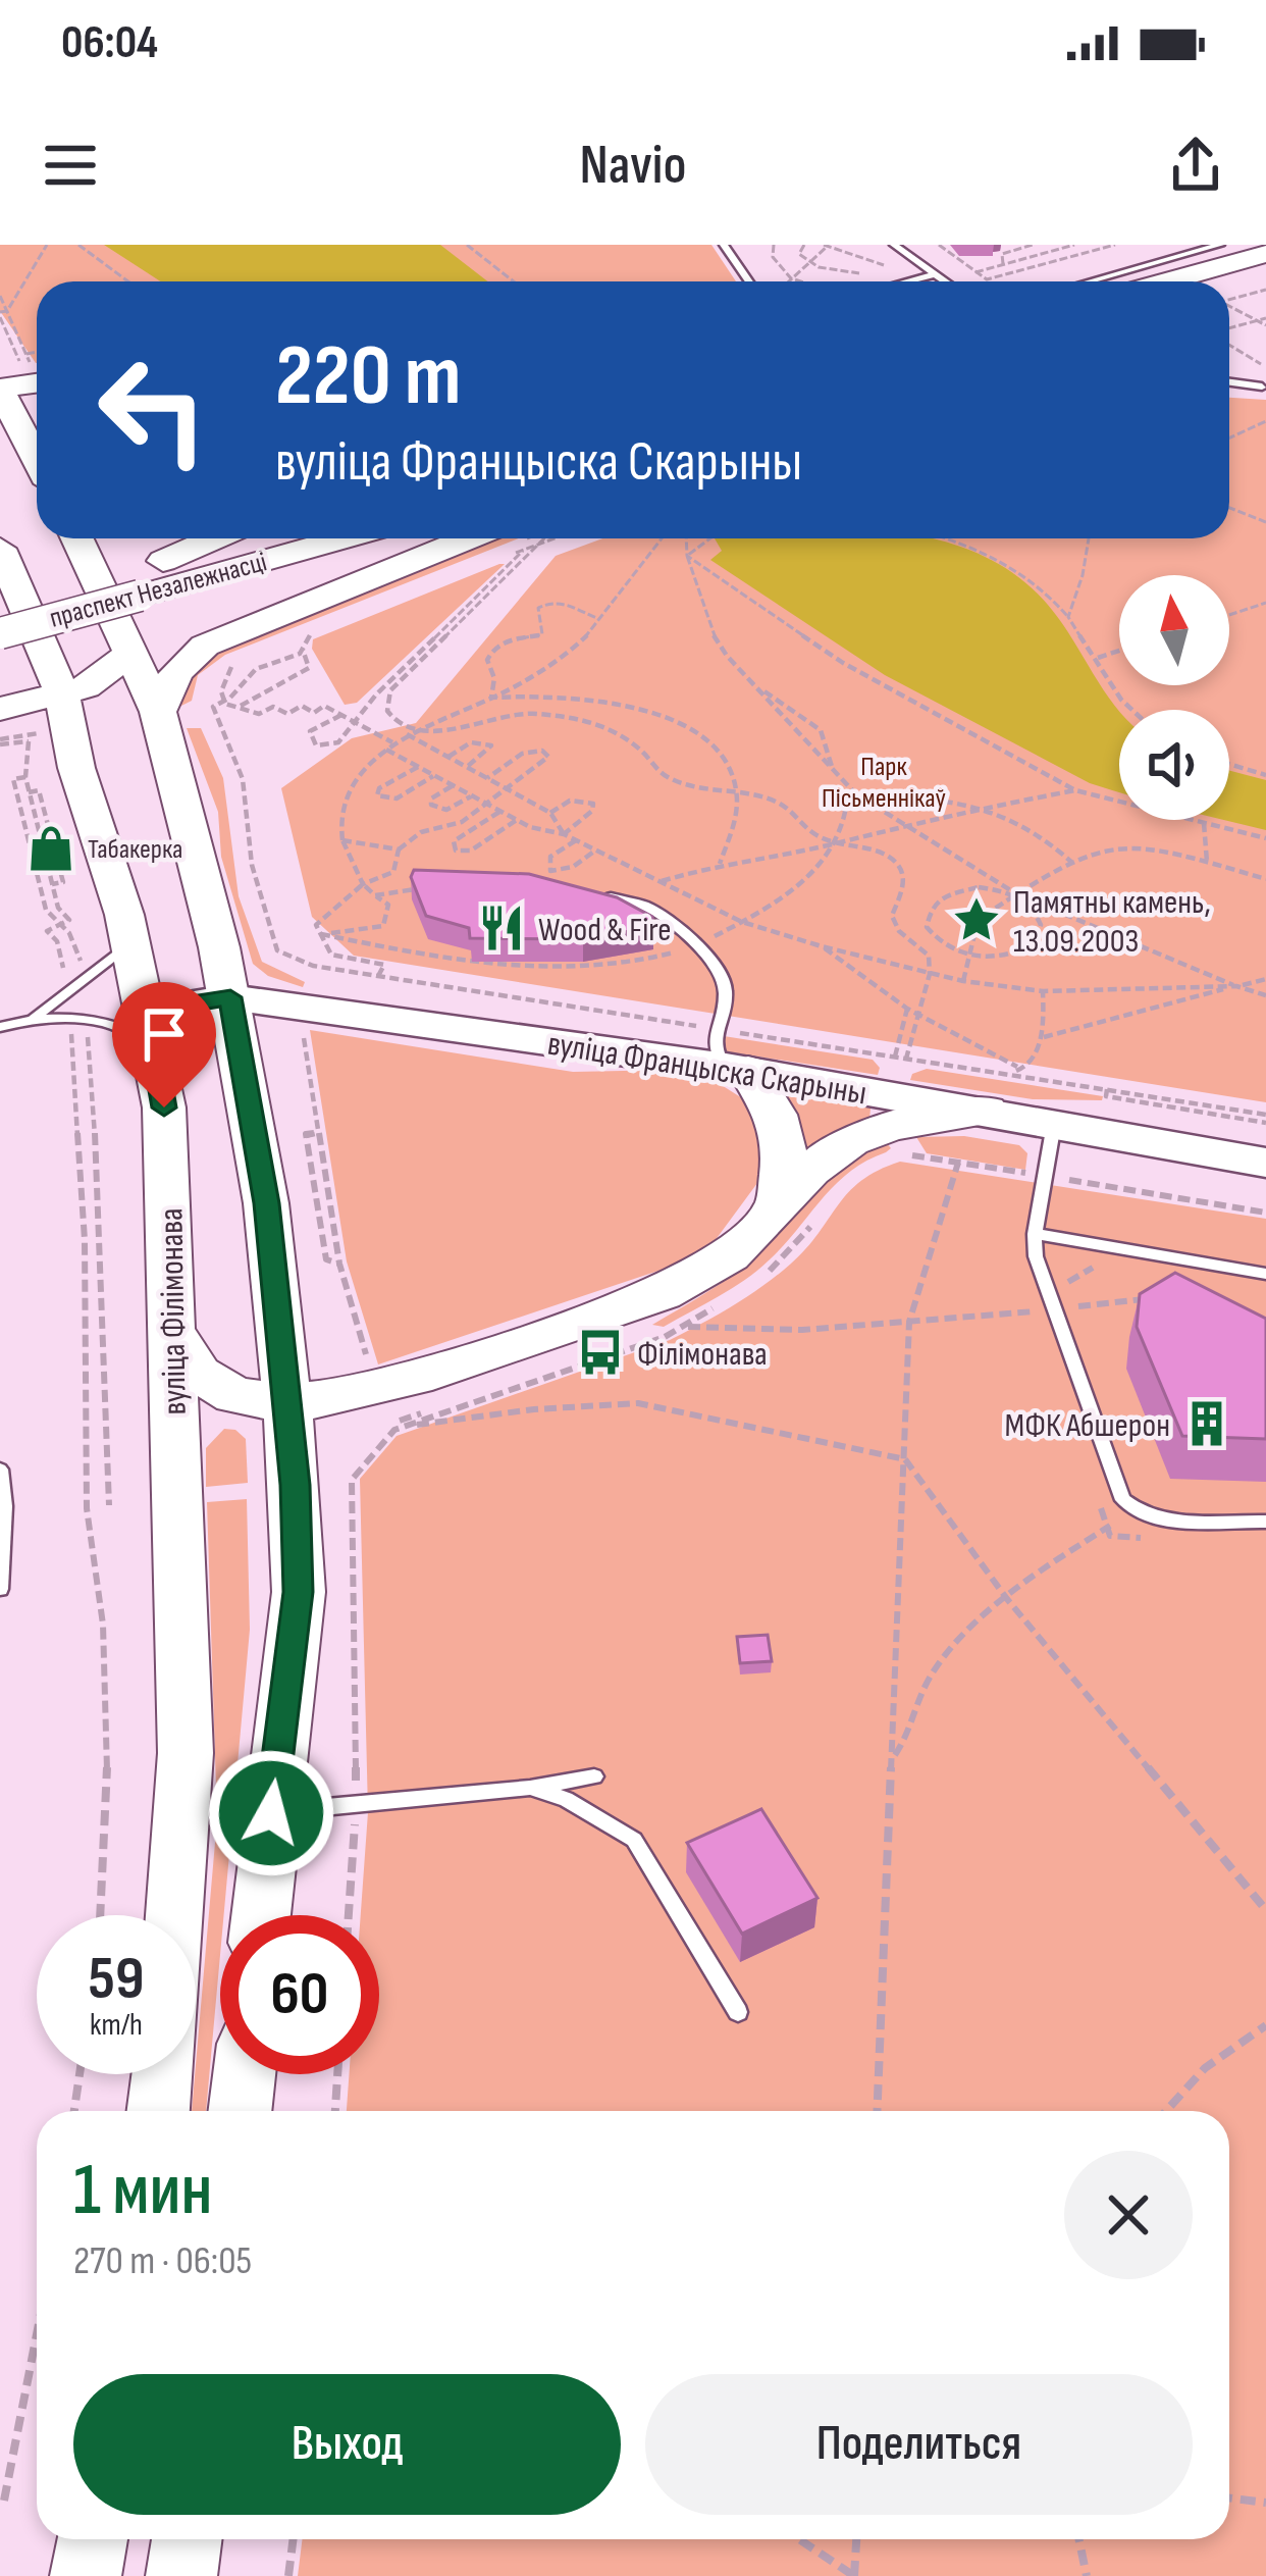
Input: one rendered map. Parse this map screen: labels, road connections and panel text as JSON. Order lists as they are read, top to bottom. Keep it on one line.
{"streets":{"main road":["праспект Незалежнасці","вуліца Францыска Скарыны","вуліца Філімонава"]},"crossings":[["вуліца Францыска Скарыны","вуліца Філімонава"]],"parks":["Парк Пісьменнікаў"],"places":{"shop":["Табакерка"],"place":["Памятны камень, 13.09.2003"],"restaurant":["Wood & Fire"],"bus stop":["Філімонава"],"building":["МФК Абшерон"]},"north":"top","page":{"status":"06:04","header":"Navio","turn":["220 m","вуліца Францыска Скарыны"],"speed":"59 km/h","limit":"60","heading":["1 мин","270 m · 06:05"],"buttons":["Выход","Поделиться"]}}
